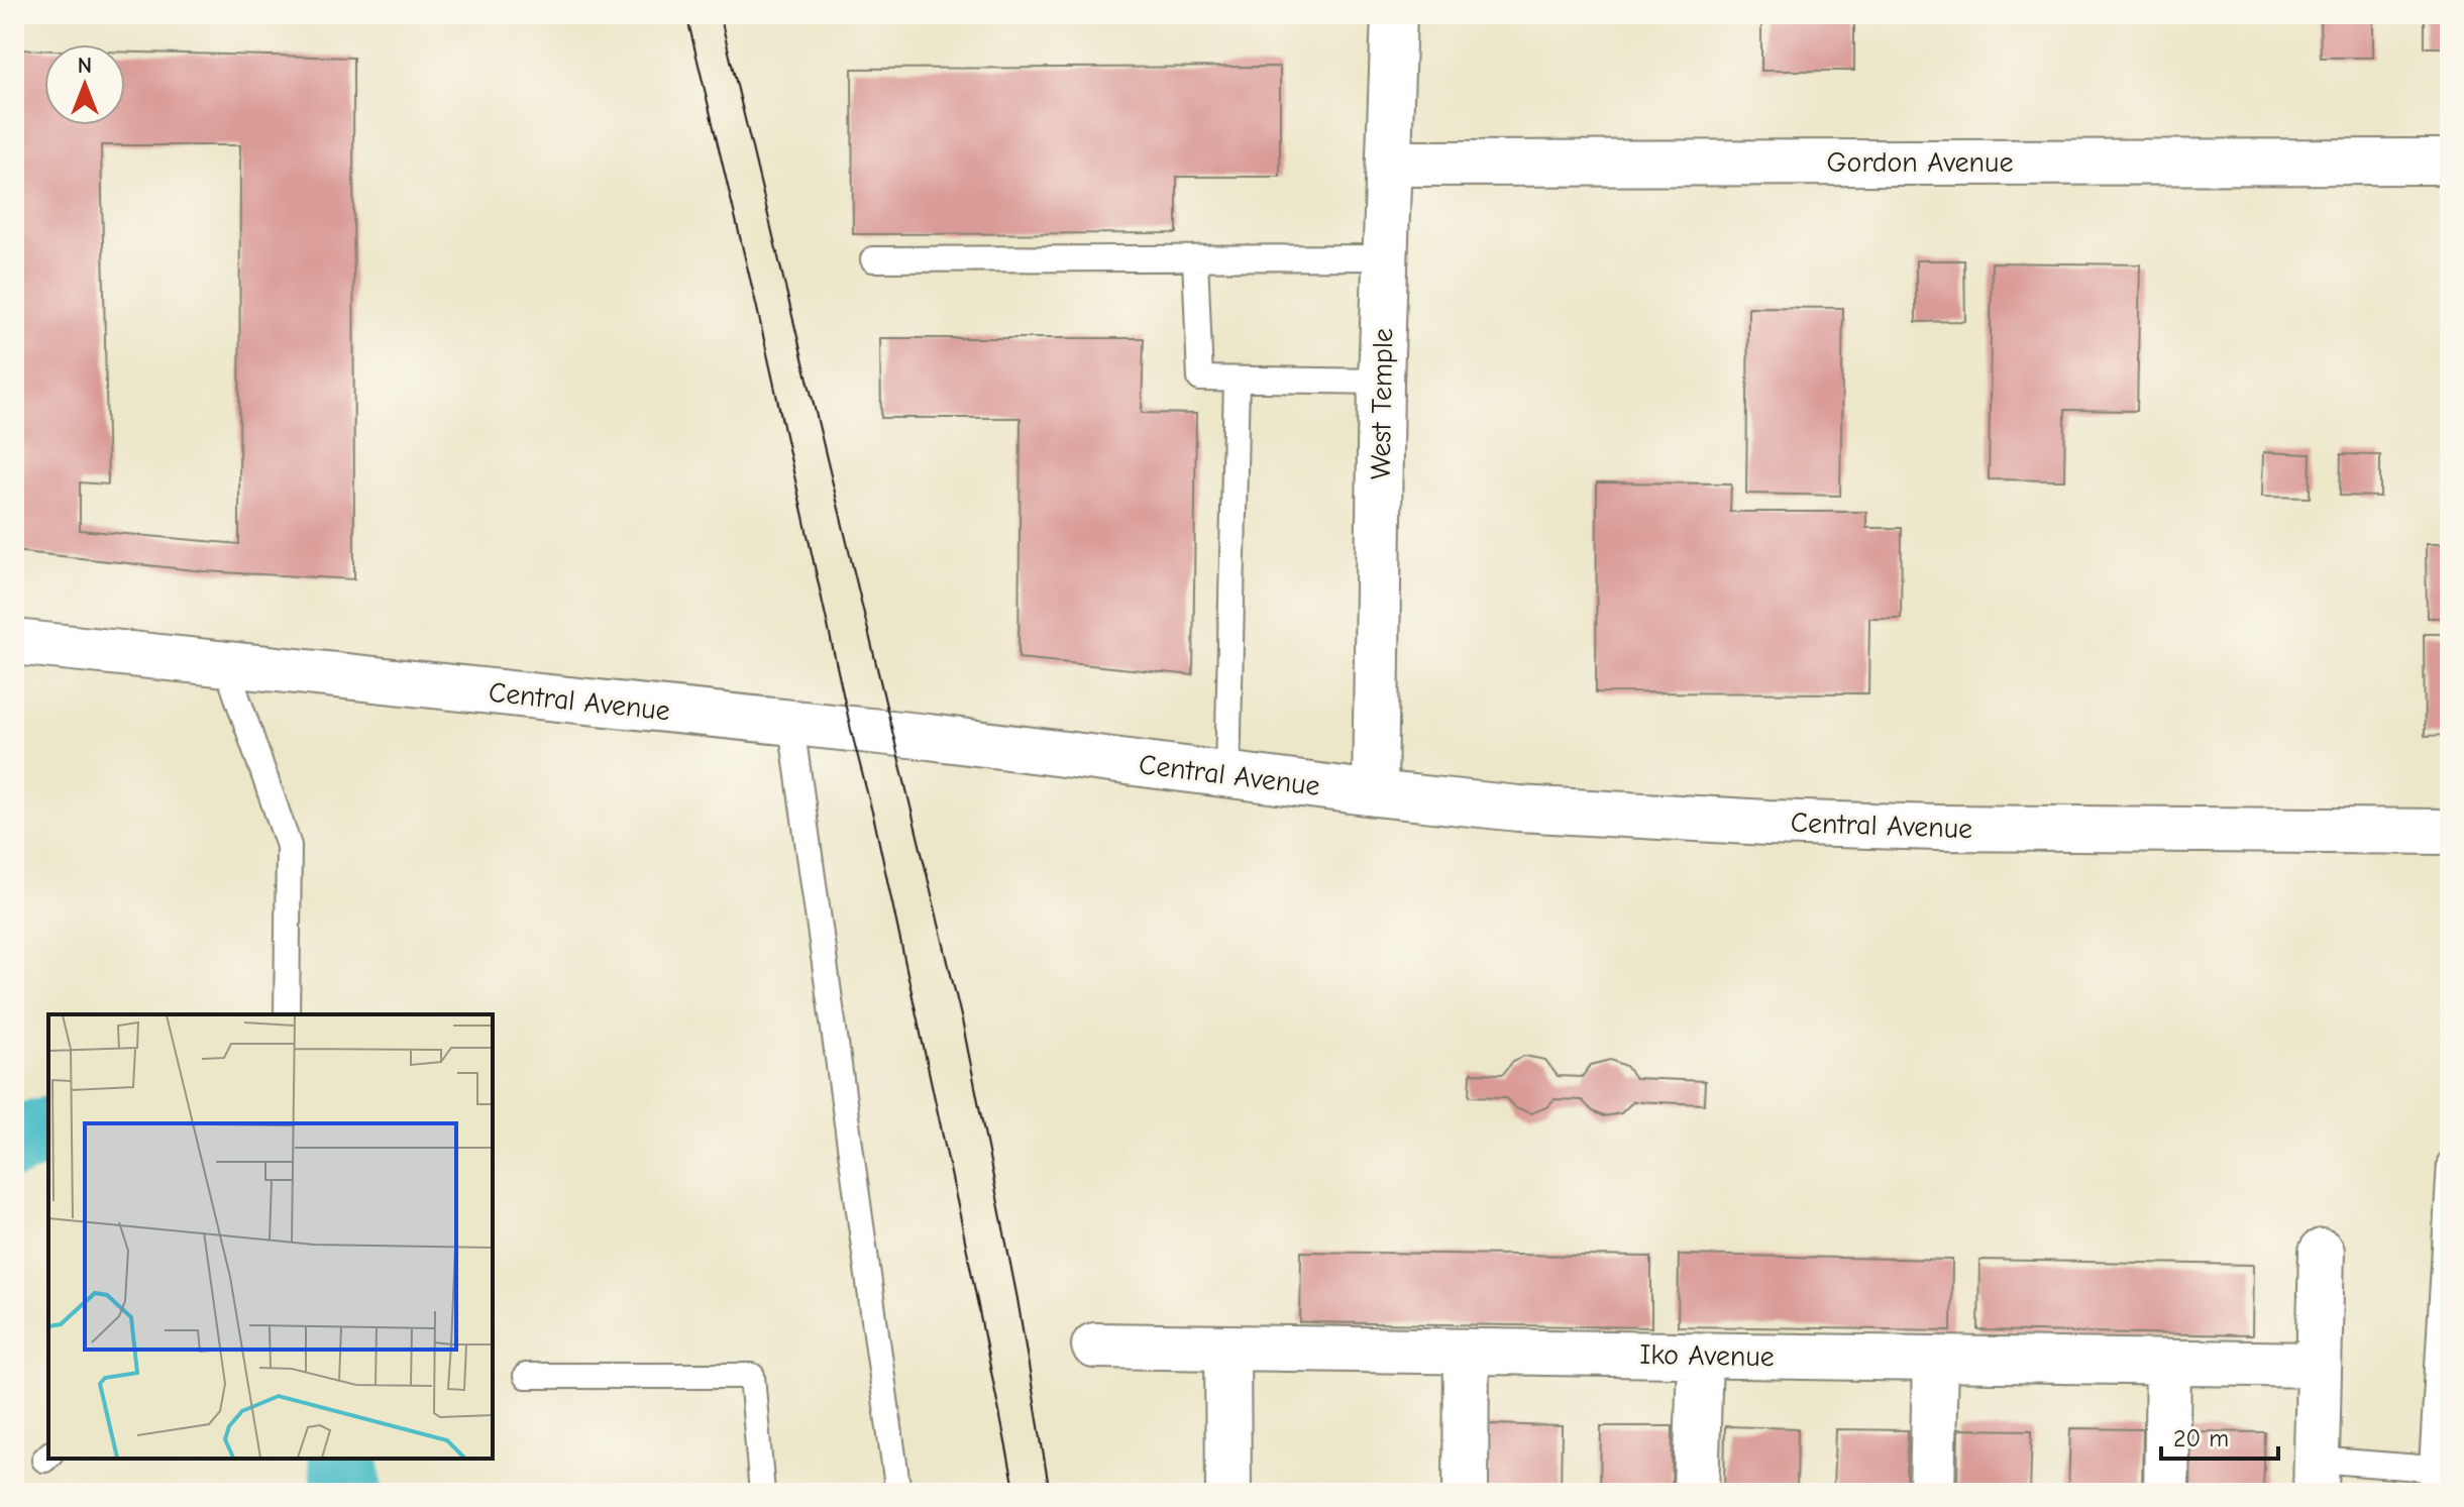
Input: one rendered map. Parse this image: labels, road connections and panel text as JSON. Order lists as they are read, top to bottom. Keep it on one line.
{"streets":{"street":["Gordon Avenue","West Temple","Central Avenue","Iko Avenue"]},"crossings":[["Gordon Avenue","West Temple"],["West Temple","Central Avenue"]],"scale_bar":"20 m","north":"top"}
